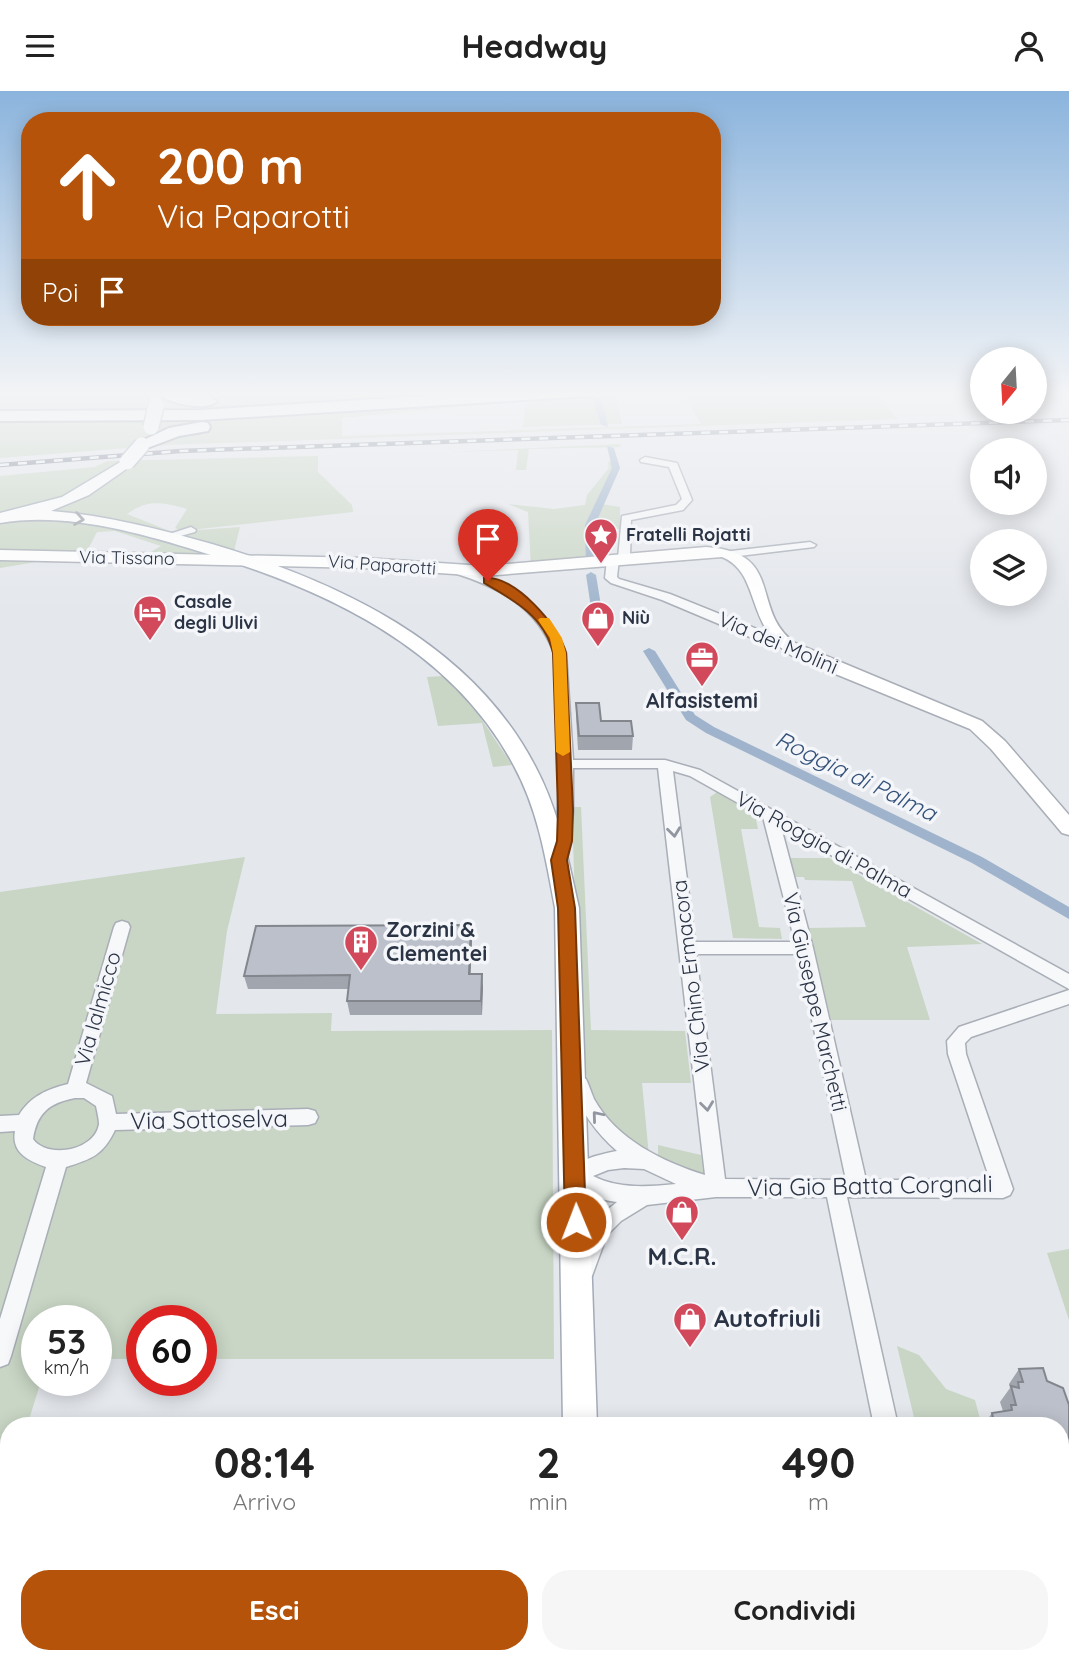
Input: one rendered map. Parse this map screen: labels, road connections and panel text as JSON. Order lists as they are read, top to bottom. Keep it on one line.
{"streets":{"street":["Via Tissano","Via Paparotti","Via dei Molini","Via Roggia di Palma","Via Chino Ermacora","Via Giuseppe Marchetti","Via Ialmicco","Via Sottoselva","Via Gio Batta Corgnali"]},"crossings":[["Via Tissano","Via Paparotti"],["Via Paparotti","Via Roggia di Palma"],["Via Roggia di Palma","Via Chino Ermacora"],["Via Roggia di Palma","Via Giuseppe Marchetti"],["Via Chino Ermacora","Via Gio Batta Corgnali"],["Via Giuseppe Marchetti","Via Gio Batta Corgnali"],["Via Ialmicco","Via Sottoselva"]],"one_way":["Via Chino Ermacora"],"water":["Roggia di Palma"],"places":{"place":["Fratelli Rojatti"],"hotel":["Casale degli Ulivi"],"shop":["Niù","M.C.R.","Autofriuli"],"office":["Alfasistemi"],"building":["Zorzini & Clementei"]},"north":"bottom","page":{"header":"Headway","turn":["200 m","Via Paparotti"],"then":"Poi","speed":"53 km/h","limit":"60","eta":["08:14","Arrivo","2","min","490","m"],"buttons":["Esci","Condividi"]}}
